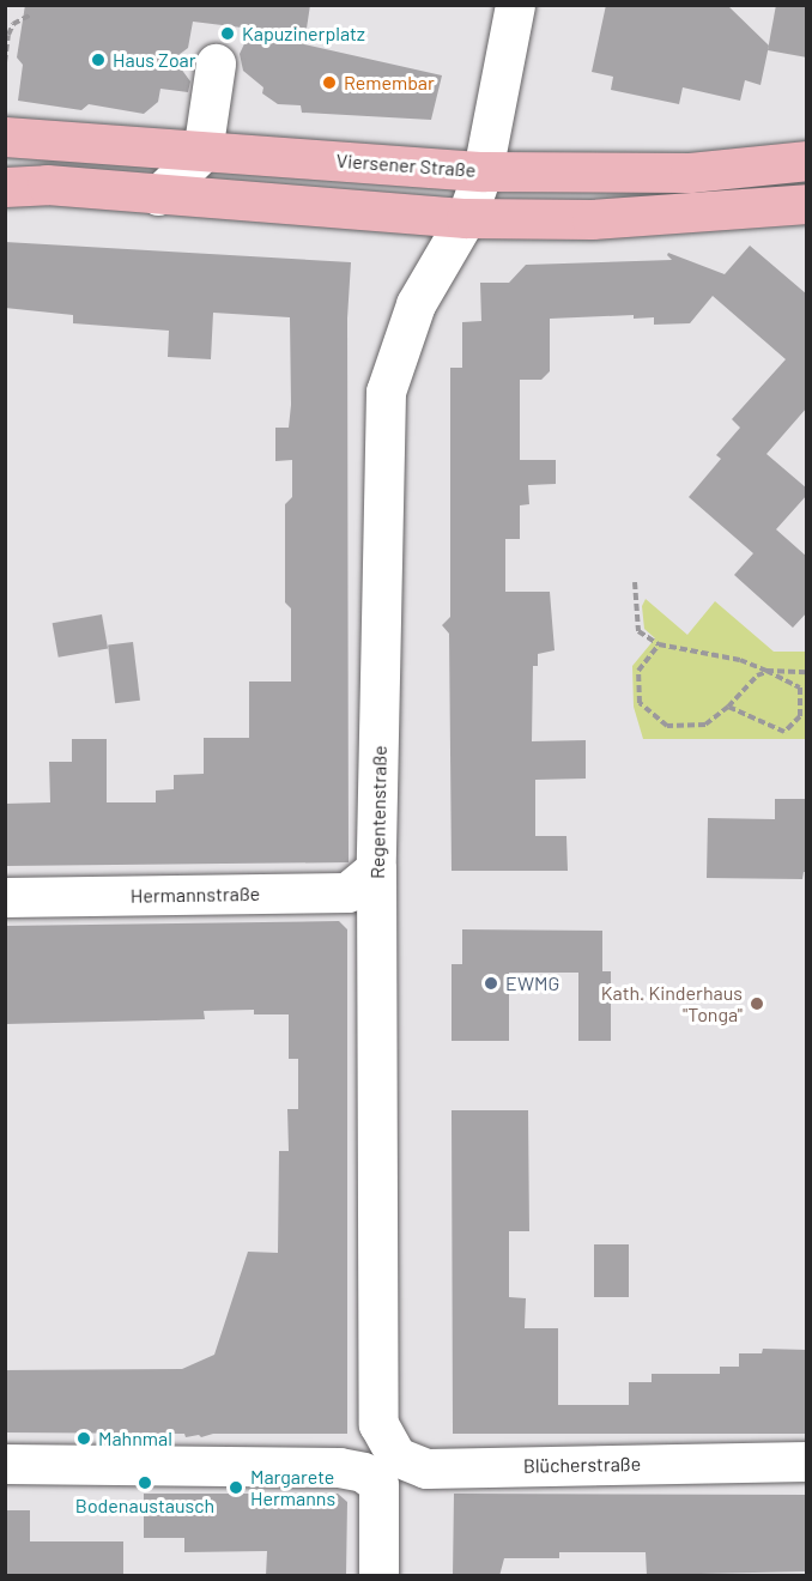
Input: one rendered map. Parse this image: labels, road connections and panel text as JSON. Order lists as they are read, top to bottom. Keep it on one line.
{"streets":{"main road":["Viersener Straße"],"street":["Regentenstraße","Hermannstraße","Blücherstraße"]},"crossings":[["Viersener Straße","Regentenstraße"],["Regentenstraße","Hermannstraße"],["Regentenstraße","Blücherstraße"]],"places":["Kapuzinerplatz","Haus Zoar","Remembar","EWMG","Kath. Kinderhaus \"Tonga\"","Mahnmal","Bodenaustausch","Margarete Hermanns"]}
